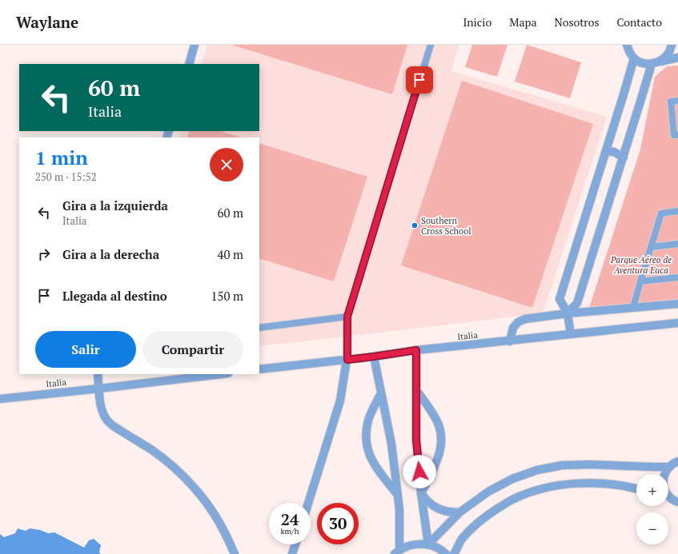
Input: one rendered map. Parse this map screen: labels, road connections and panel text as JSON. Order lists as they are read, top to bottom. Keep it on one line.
{"streets":{"street":["Italia"]},"parks":["Parque Aéreo de Aventura Euca"],"places":["Southern Cross School"],"page":{"header":"Waylane","nav":["Inicio","Mapa","Nosotros","Contacto"],"turn":["60 m","Italia"],"heading":["1 min","250 m · 15:52"],"list":[{"name":"Gira a la izquierda","note":"Italia","value":"60 m"},{"name":"Gira a la derecha","value":"40 m"},{"name":"Llegada al destino","value":"150 m"}],"buttons":["Salir","Compartir"],"map_buttons":["+","−"],"speed":"24 km/h","limit":"30"}}
